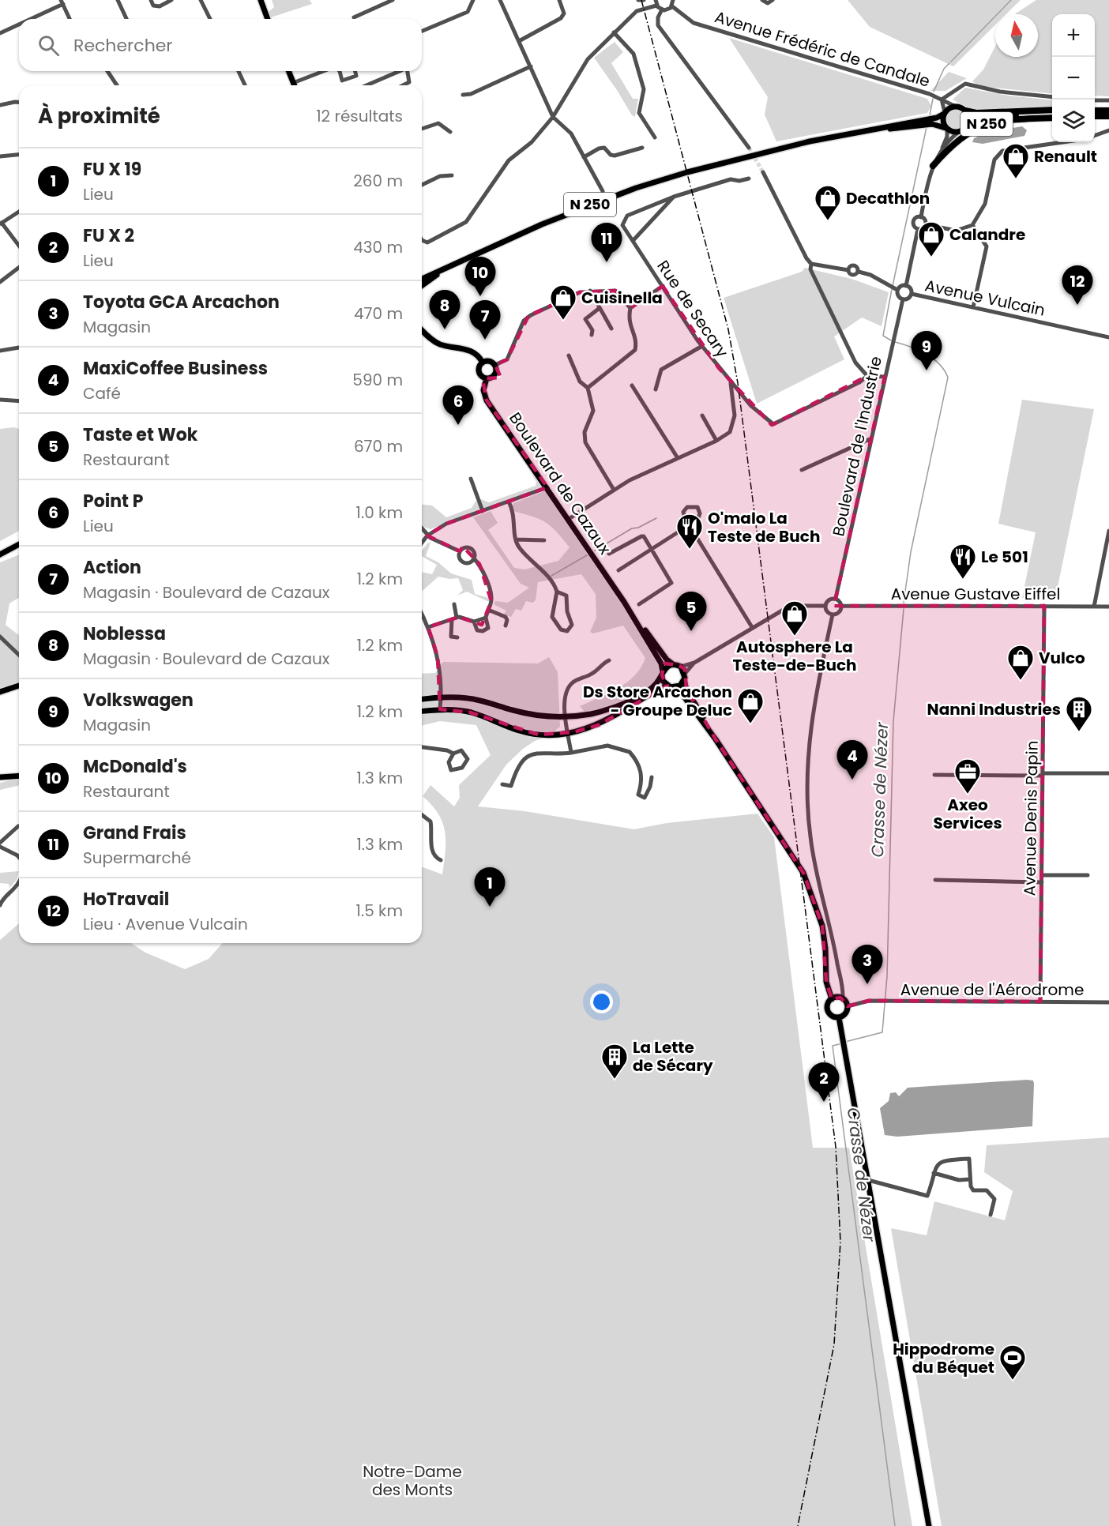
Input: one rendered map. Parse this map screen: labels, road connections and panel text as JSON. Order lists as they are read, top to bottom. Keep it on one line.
{"streets":{"highway":["N 250"],"main road":["Boulevard de Cazaux"],"street":["Avenue Frédéric de Candale","Avenue Vulcain","Rue de Secary","Boulevard de l'Industrie","Avenue Gustave Eiffel","Avenue Denis Papin","Avenue de l'Aérodrome"]},"crossings":[["Avenue Frédéric de Candale","N 250"],["Boulevard de l'Industrie","Avenue Gustave Eiffel"],["Avenue Gustave Eiffel","Avenue Denis Papin"],["Avenue Denis Papin","Avenue de l'Aérodrome"]],"water":["Crasse de Nézer"],"parks":["Notre-Dame des Monts"],"places":{"shop":["Renault","Decathlon","Calandre","Cuisinella","Autosphere La Teste-de-Buch","Vulco","Ds Store Arcachon - Groupe Deluc"],"restaurant":["O'malo La Teste de Buch","Le 501"],"building":["Nanni Industries","La Lette de Sécary"],"office":["Axeo Services"],"sports":["Hippodrome du Béquet"]},"north":"top","page":{"map_buttons":["+","−"],"search":"Rechercher","heading":["À proximité","12 résultats"],"list":[{"mark":"1","name":"FU X 19","note":"Lieu","value":"260 m"},{"mark":"2","name":"FU X 2","note":"Lieu","value":"430 m"},{"mark":"3","name":"Toyota GCA Arcachon","note":"Magasin","value":"470 m"},{"mark":"4","name":"MaxiCoffee Business","note":"Café","value":"590 m"},{"mark":"5","name":"Taste et Wok","note":"Restaurant","value":"670 m"},{"mark":"6","name":"Point P","note":"Lieu","value":"1.0 km"},{"mark":"7","name":"Action","note":"Magasin · Boulevard de Cazaux","value":"1.2 km"},{"mark":"8","name":"Noblessa","note":"Magasin · Boulevard de Cazaux","value":"1.2 km"},{"mark":"9","name":"Volkswagen","note":"Magasin","value":"1.2 km"},{"mark":"10","name":"McDonald's","note":"Restaurant","value":"1.3 km"},{"mark":"11","name":"Grand Frais","note":"Supermarché","value":"1.3 km"},{"mark":"12","name":"HoTravail","note":"Lieu · Avenue Vulcain","value":"1.5 km"}],"pins":["11","10","12","8","7","9","6","5","4","1","3","2"]}}
